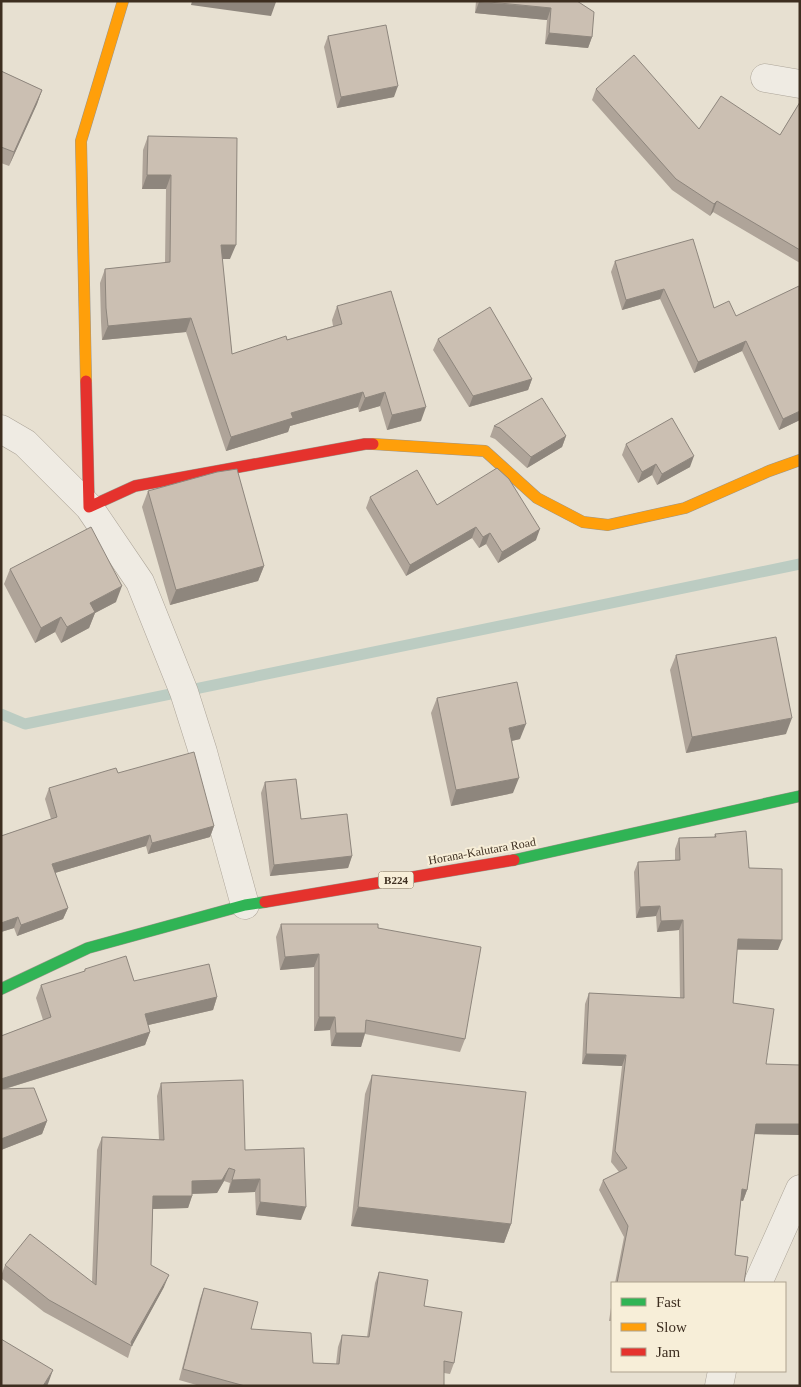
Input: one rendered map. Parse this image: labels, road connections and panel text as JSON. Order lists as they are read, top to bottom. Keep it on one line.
{"streets":{"street":["Horana-Kalutara Road","B224"]},"legend":["Fast","Slow","Jam"]}
